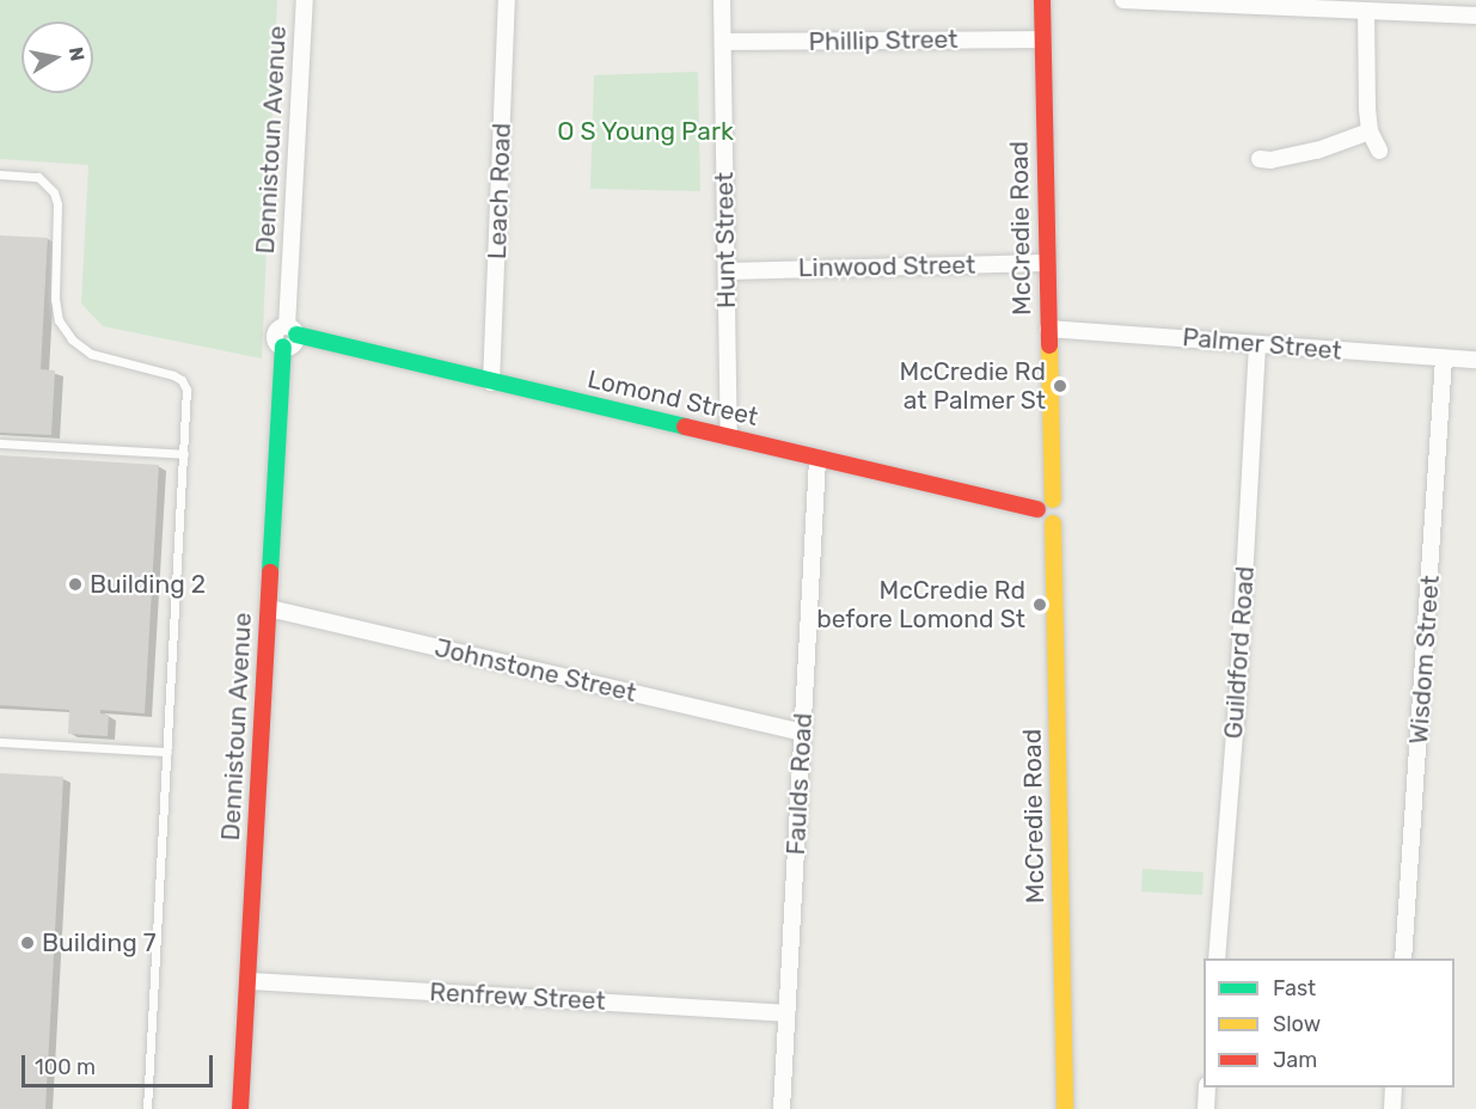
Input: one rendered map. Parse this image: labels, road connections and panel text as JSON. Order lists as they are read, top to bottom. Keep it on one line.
{"streets":{"street":["Phillip Street","Dennistoun Avenue","Leach Road","McCredie Road","Hunt Street","Linwood Street","Palmer Street","Lomond Street","Guildford Road","Wisdom Street","Johnstone Street","Faulds Road","Renfrew Street"]},"crossings":[["Phillip Street","McCredie Road"],["Phillip Street","Hunt Street"],["Dennistoun Avenue","Lomond Street"],["Dennistoun Avenue","Johnstone Street"],["Dennistoun Avenue","Renfrew Street"],["Leach Road","Lomond Street"],["McCredie Road","Linwood Street"],["McCredie Road","Palmer Street"],["McCredie Road","Lomond Street"],["Hunt Street","Linwood Street"],["Hunt Street","Lomond Street"],["Palmer Street","Guildford Road"],["Palmer Street","Wisdom Street"],["Lomond Street","Faulds Road"],["Johnstone Street","Faulds Road"],["Faulds Road","Renfrew Street"]],"parks":["O S Young Park"],"places":["McCredie Rd at Palmer St","Building 2","McCredie Rd before Lomond St","Building 7"],"legend":["Fast","Slow","Jam"],"scale_bar":"100 m","north":"right"}
